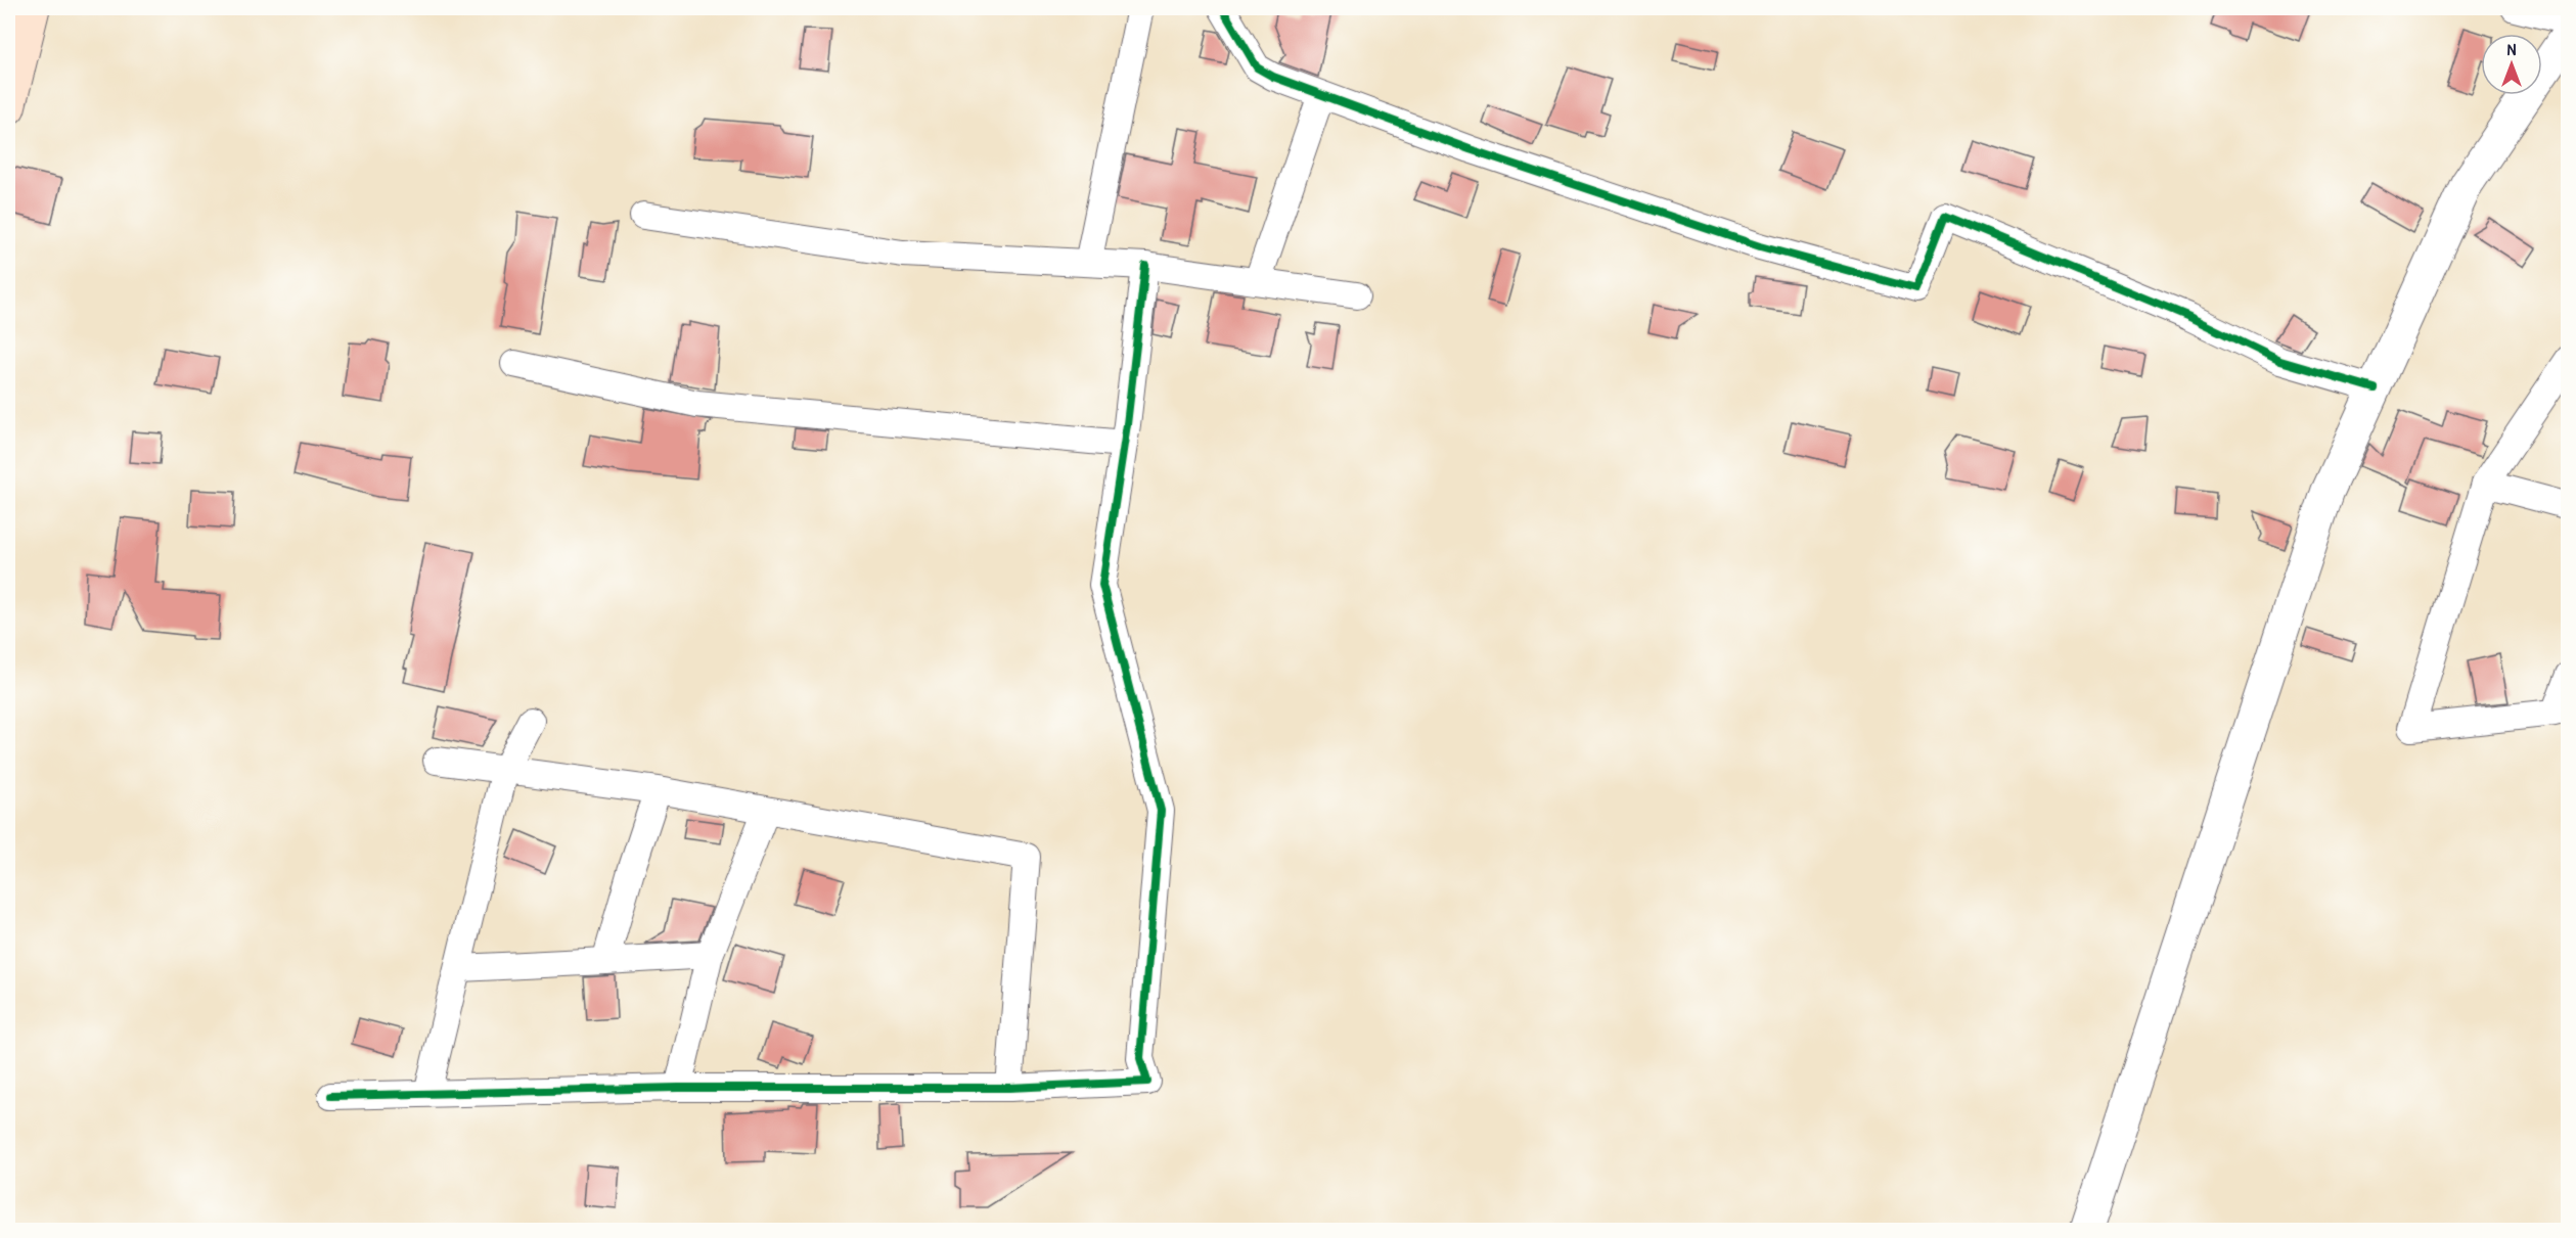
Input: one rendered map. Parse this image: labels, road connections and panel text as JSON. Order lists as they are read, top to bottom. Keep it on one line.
{"north":"top"}
